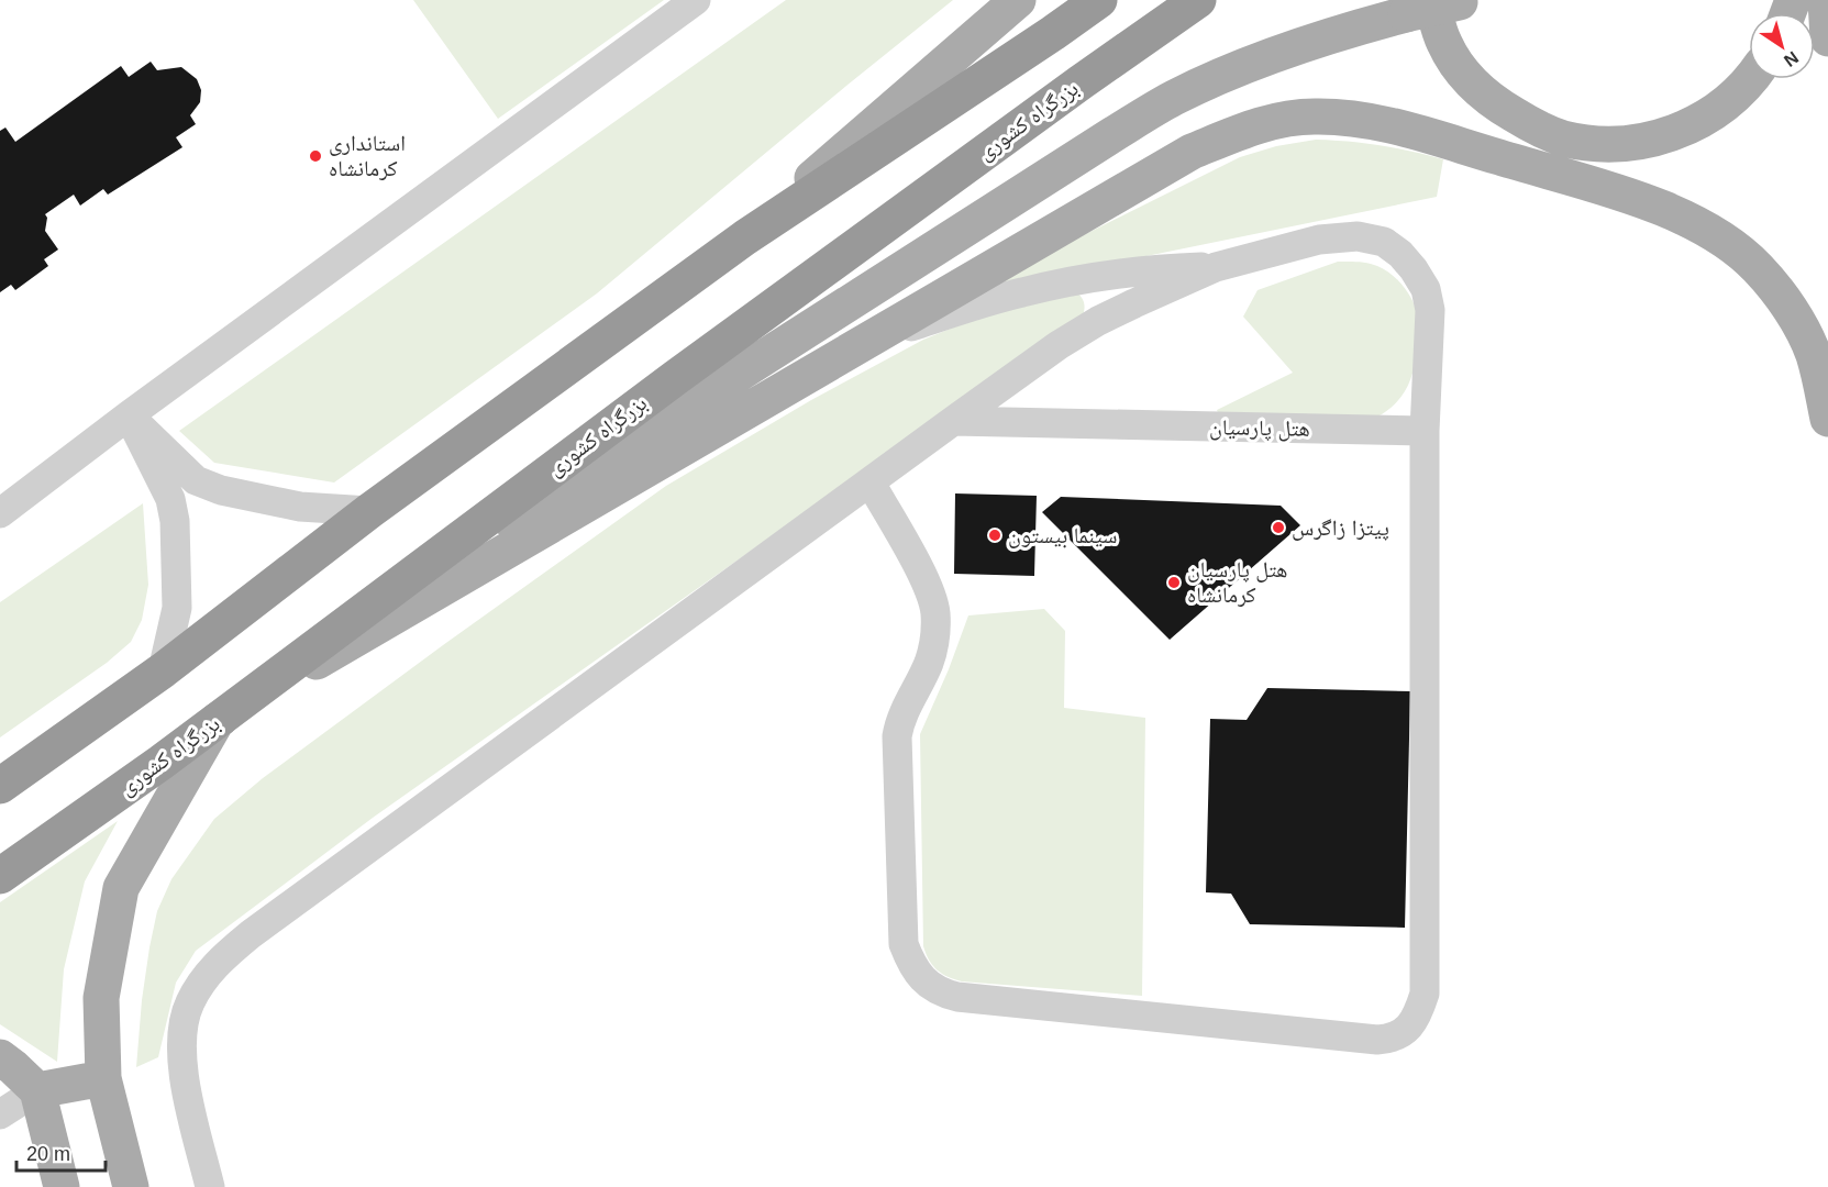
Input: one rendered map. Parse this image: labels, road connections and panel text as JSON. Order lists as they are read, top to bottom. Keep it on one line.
{"streets":{"highway":["بزرگراه کشوری"],"street":["هتل پارسیان"]},"places":["استانداری کرمانشاه","پیتزا زاگرس","سینما بیستون","هتل پارسیان کرمانشاه"],"scale_bar":"20 m","north":"bottom right"}
